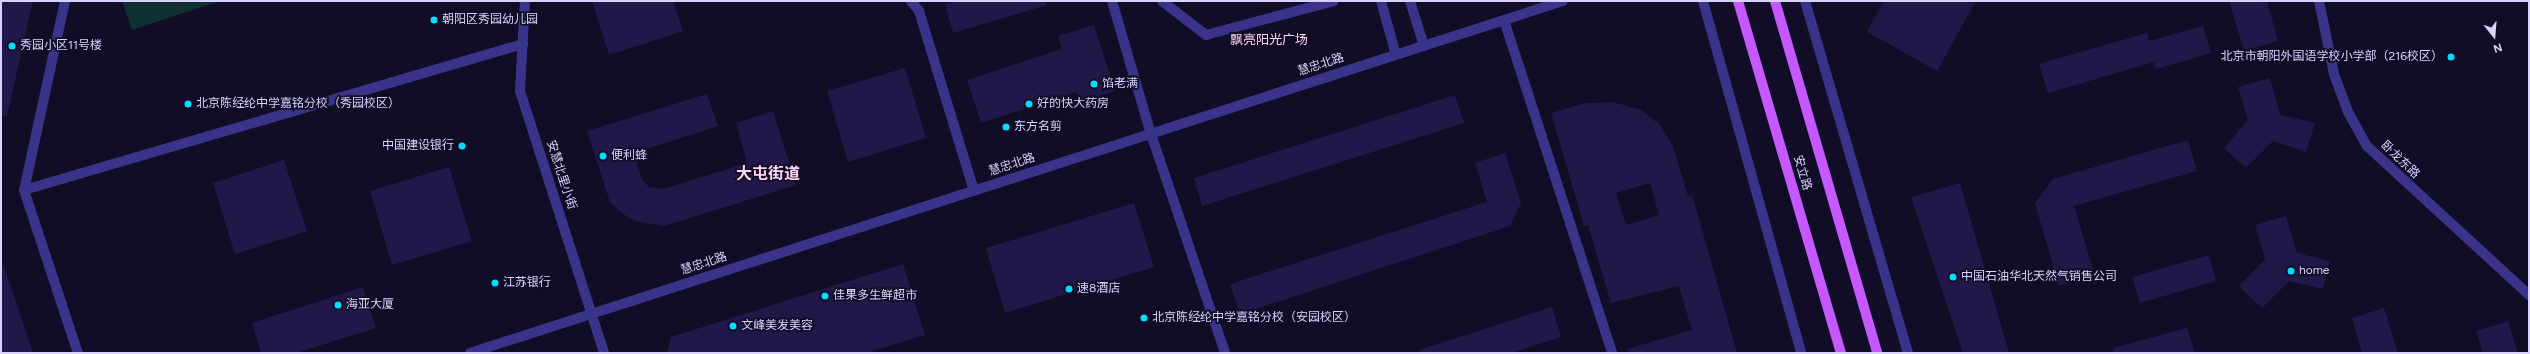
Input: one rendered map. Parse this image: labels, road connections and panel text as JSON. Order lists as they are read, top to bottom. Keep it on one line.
{"streets":{"main road":["安立路"],"street":["慧忠北路","卧龙东路","安慧北里小街"]},"crossings":[["慧忠北路","安慧北里小街"]],"districts":["飘亮阳光广场","大屯街道"],"places":["朝阳区秀园幼儿园","秀园小区11号楼","北京市朝阳外国语学校小学部（216校区）","馅老满","北京陈经纶中学嘉铭分校（秀园校区）","好的快大药房","东方名剪","中国建设银行","便利蜂","home","中国石油华北天然气销售公司","江苏银行","速8酒店","佳果多生鲜超市","海亚大厦","北京陈经纶中学嘉铭分校（安园校区）","文峰美发美容"],"north":"bottom"}
